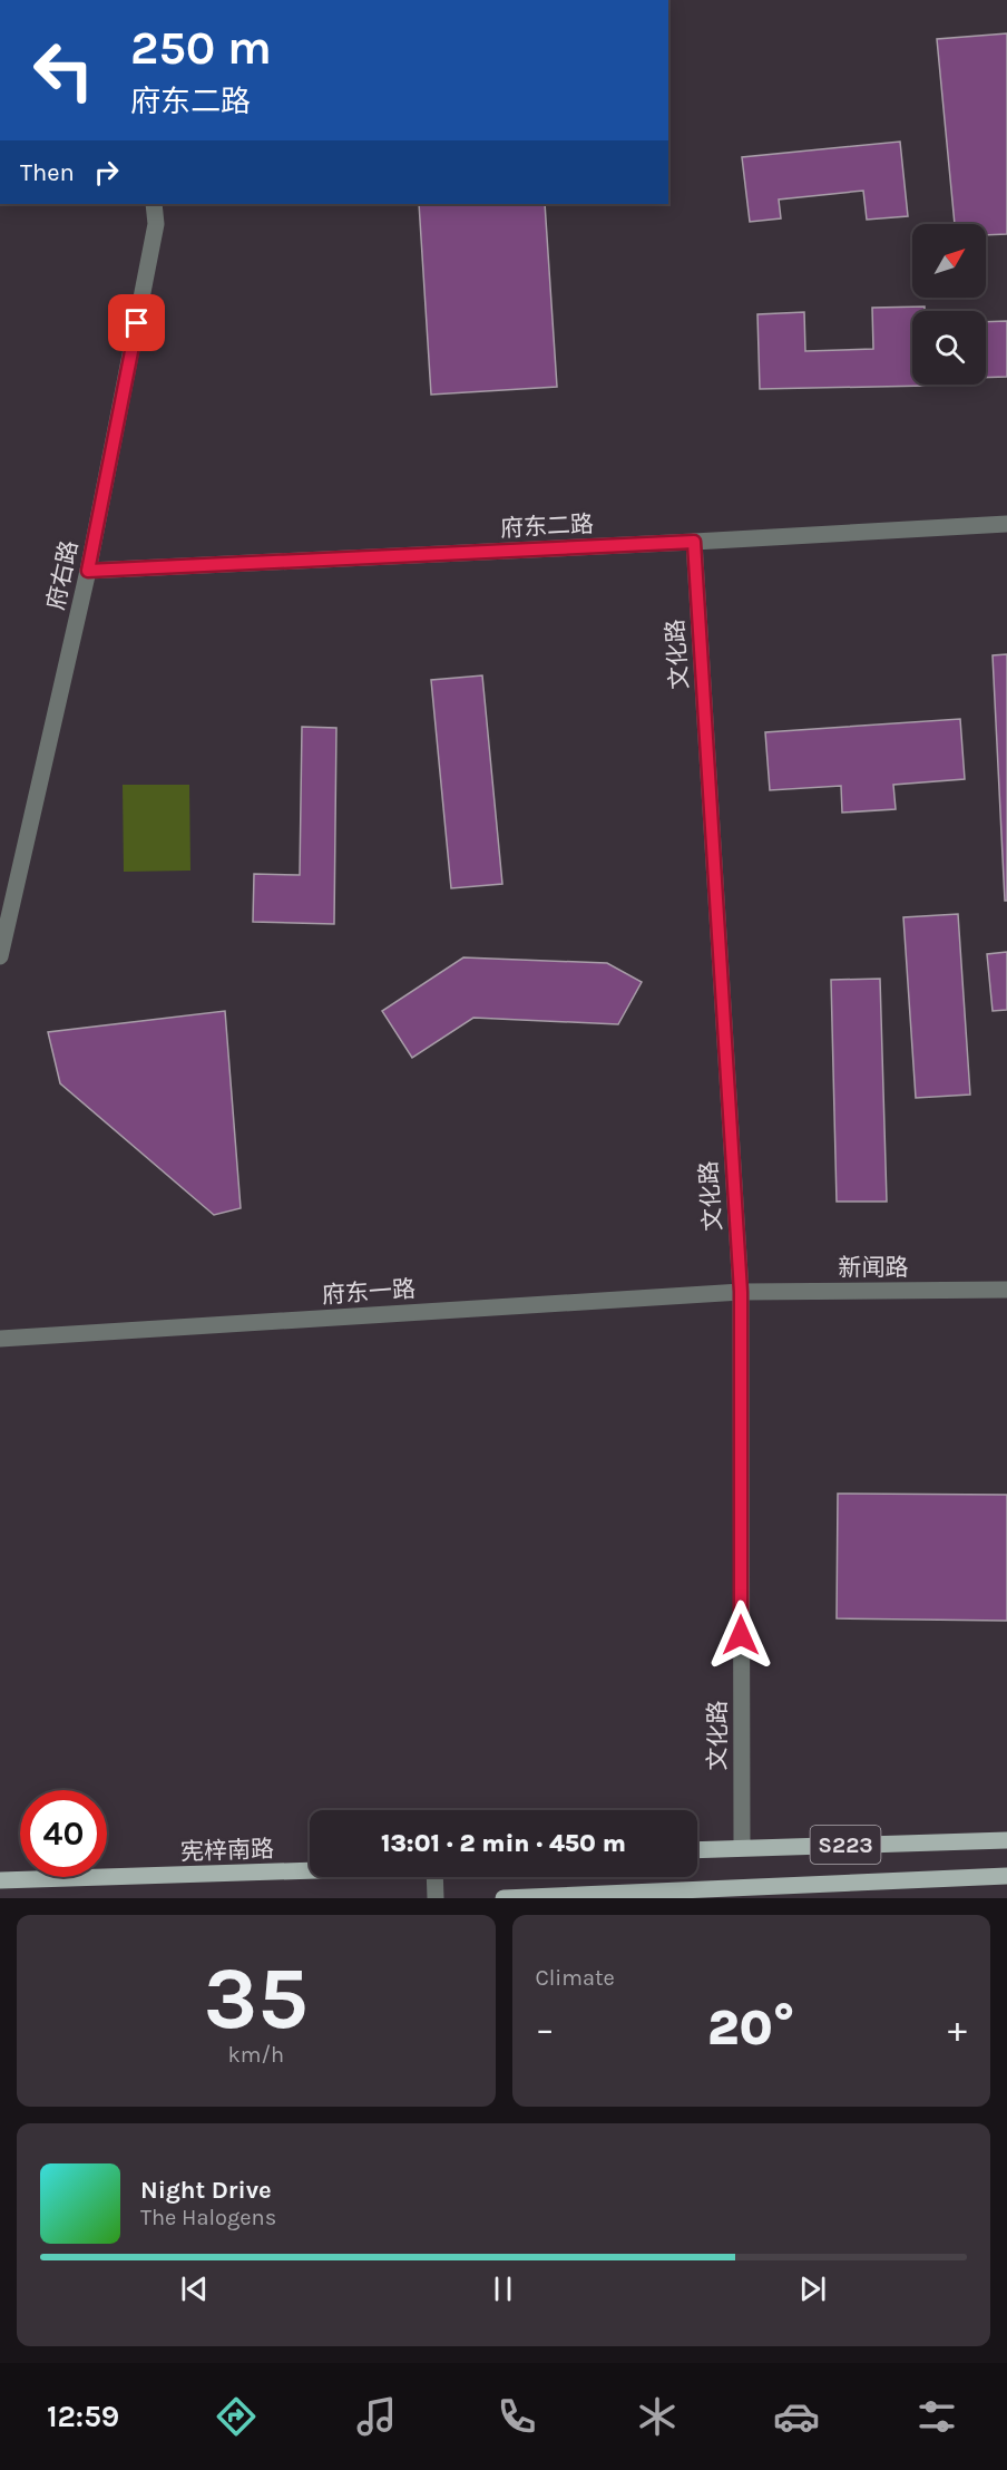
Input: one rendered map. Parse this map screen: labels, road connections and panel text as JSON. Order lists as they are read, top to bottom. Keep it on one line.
{"streets":{"main road":["S223","宪梓南路"],"street":["府东二路","府右路","文化路","新闻路","府东一路"]},"crossings":[["府东二路","府右路"],["府东二路","文化路"],["文化路","新闻路"],["文化路","府东一路"],["文化路","S223"],["新闻路","府东一路"]],"north":"top right","page":{"turn":["250 m","府东二路"],"then":"Then","limit":"40","trip":"13:01 · 2 min · 450 m","tile":[["35","km/h"],"Climate"],"heat":["−","20°","+"],"song":["Night Drive","The Halogens"],"tabs":"12:59"}}
